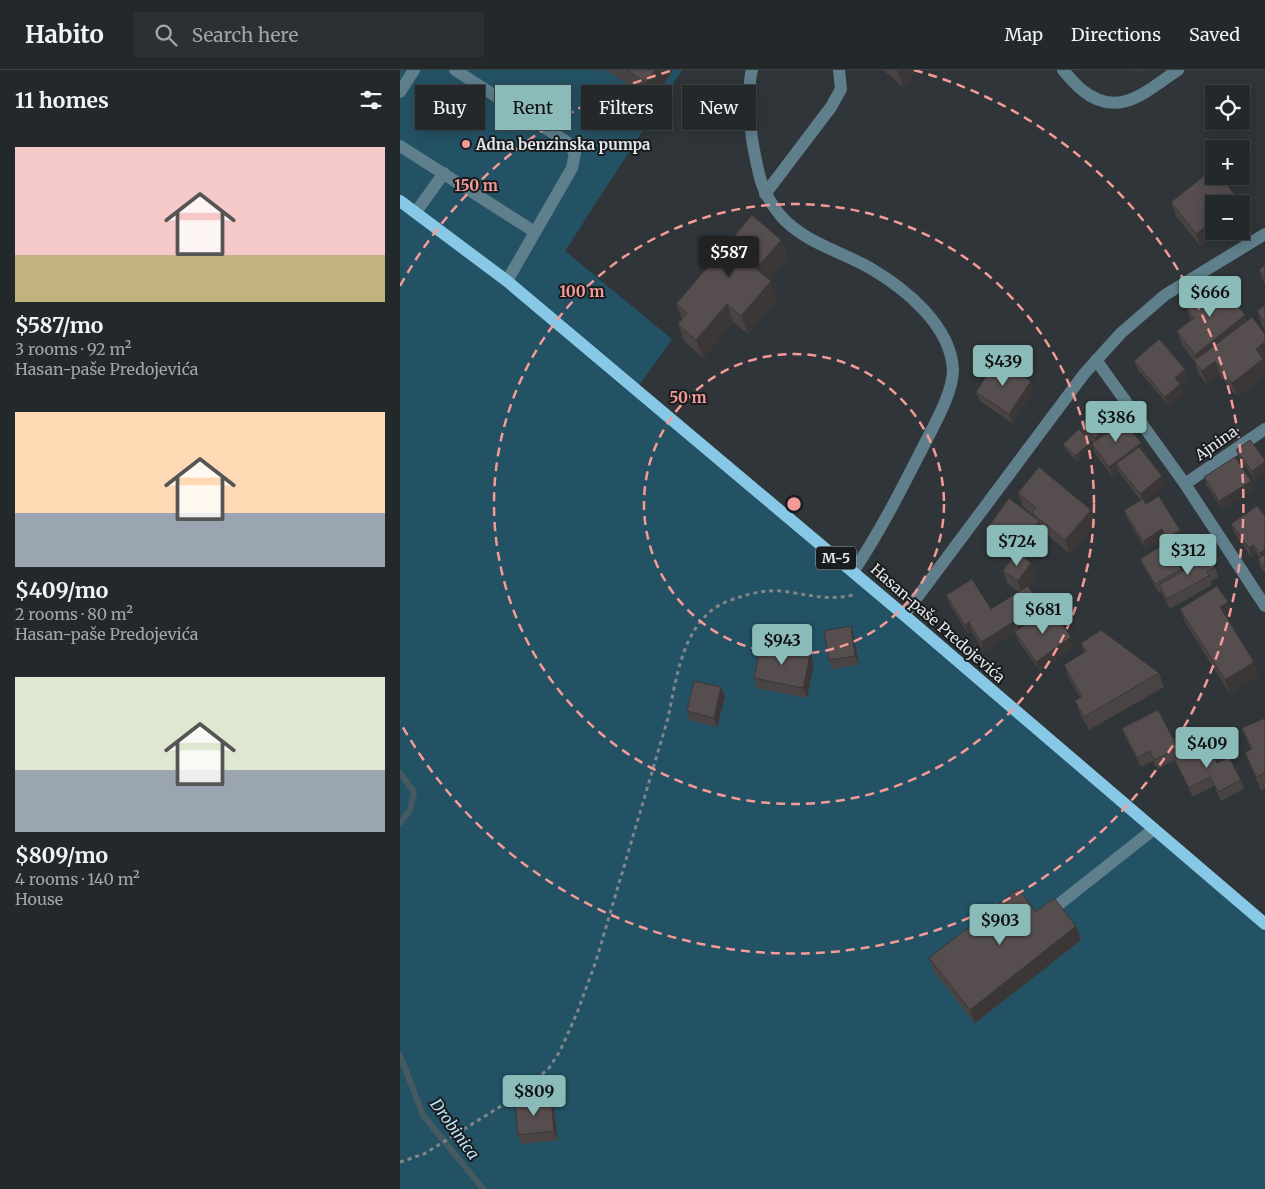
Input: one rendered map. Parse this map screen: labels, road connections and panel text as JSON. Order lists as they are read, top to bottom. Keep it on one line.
{"streets":{"main road":["M-5","Hasan-paše Predojevića"],"street":["Ajnina"]},"water":["Drobinica"],"places":["Adna benzinska pumpa"],"page":{"header":"Habito","search":"Search here","nav":["Map","Directions","Saved"],"heading":"11 homes","map_buttons":["+","−"],"chip":["Buy","Rent","Filters","New"],"list":[{"name":"$587/mo","note":"3 rooms · 92 m² · Hasan-paše Predojevića"},{"name":"$409/mo","note":"2 rooms · 80 m² · Hasan-paše Predojevića"},{"name":"$809/mo","note":"4 rooms · 140 m² · House"}],"price":["$587","$666","$439","$386","$724","$312","$681","$943","$409","$903","$809"]},"rings":["150 m","100 m","50 m"]}
